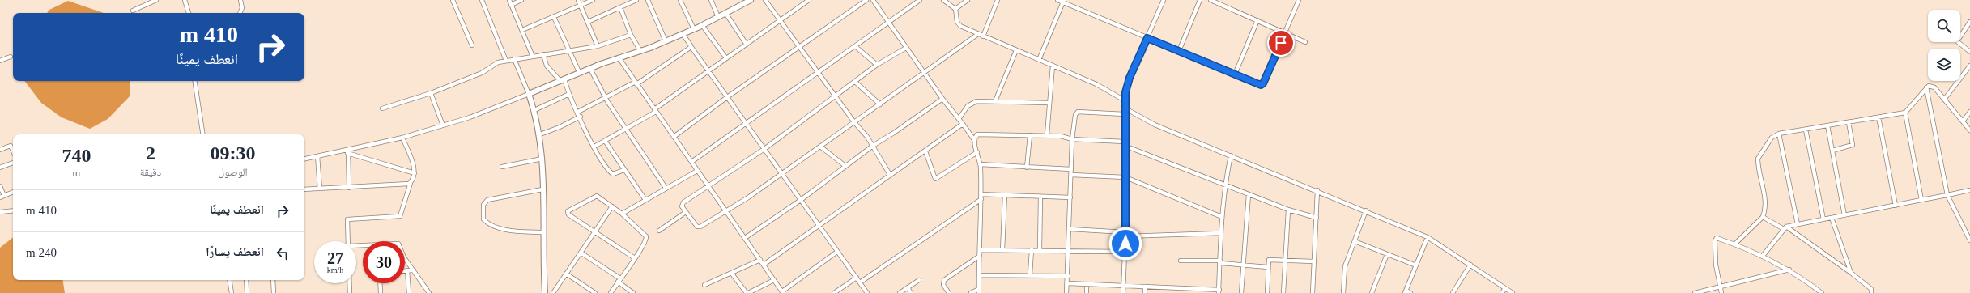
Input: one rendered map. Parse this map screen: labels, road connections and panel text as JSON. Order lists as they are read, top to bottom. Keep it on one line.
{"page":{"turn":["410 m","انعطف يمينًا"],"eta":["09:30","الوصول","2","دقيقة","740","m"],"list":[{"name":"انعطف يمينًا","value":"410 m"},{"name":"انعطف يسارًا","value":"240 m"}],"speed":"27 km/h","limit":"30"}}
